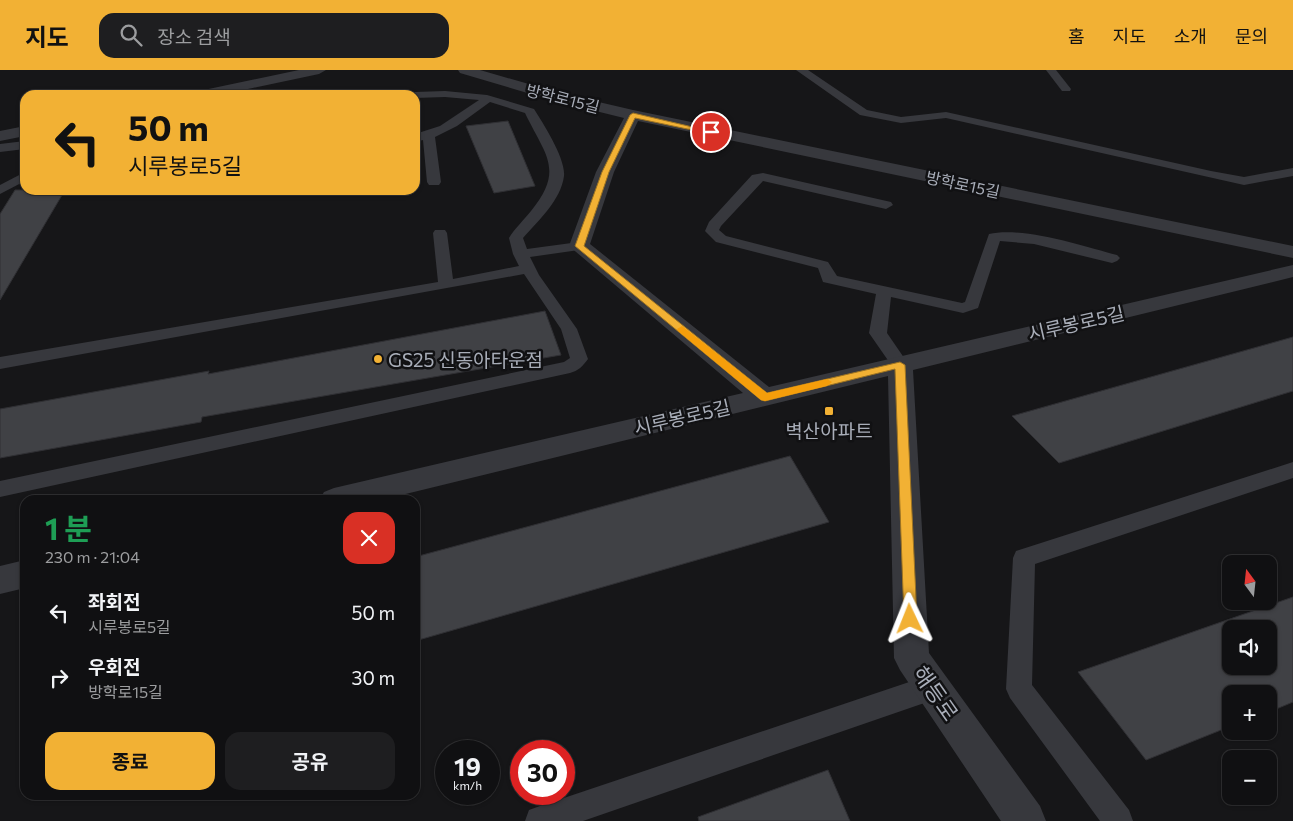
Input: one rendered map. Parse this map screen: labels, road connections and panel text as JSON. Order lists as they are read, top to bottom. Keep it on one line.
{"streets":{"street":["방학로15길","시루봉로5길","해등로"]},"crossings":[["시루봉로5길","해등로"]],"places":{"other":["GS25 신동아타운점"],"transit":["벽산아파트"]},"north":"top","page":{"header":"지도","search":"장소 검색","nav":["홈","지도","소개","문의"],"turn":["50 m","시루봉로5길"],"heading":["1 분","230 m · 21:04"],"map_buttons":["+","−"],"list":[{"name":"좌회전","note":"시루봉로5길","value":"50 m"},{"name":"우회전","note":"방학로15길","value":"30 m"}],"buttons":["종료","공유"],"speed":"19 km/h","limit":"30"}}
